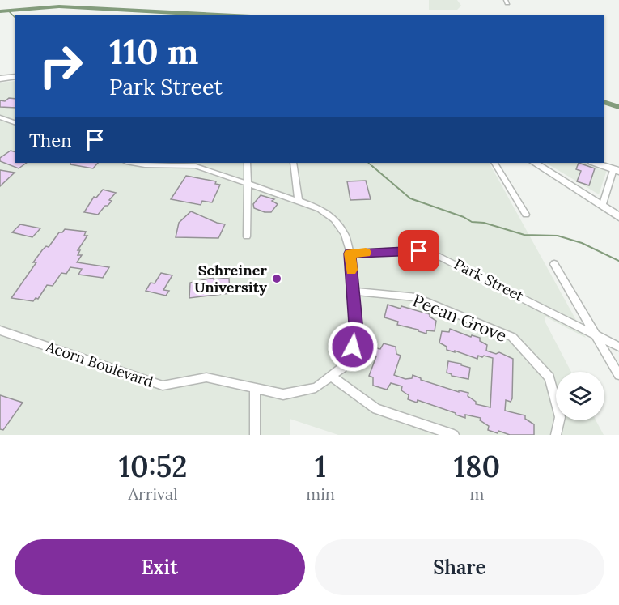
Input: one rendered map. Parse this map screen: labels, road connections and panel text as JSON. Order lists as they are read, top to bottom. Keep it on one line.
{"streets":{"street":["Park Street","Pecan Grove","Acorn Boulevard"]},"crossings":[["Park Street","Acorn Boulevard"],["Pecan Grove","Acorn Boulevard"]],"places":["Schreiner University"],"page":{"turn":["110 m","Park Street"],"then":"Then","eta":["10:52","Arrival","1","min","180","m"],"buttons":["Exit","Share"]}}
